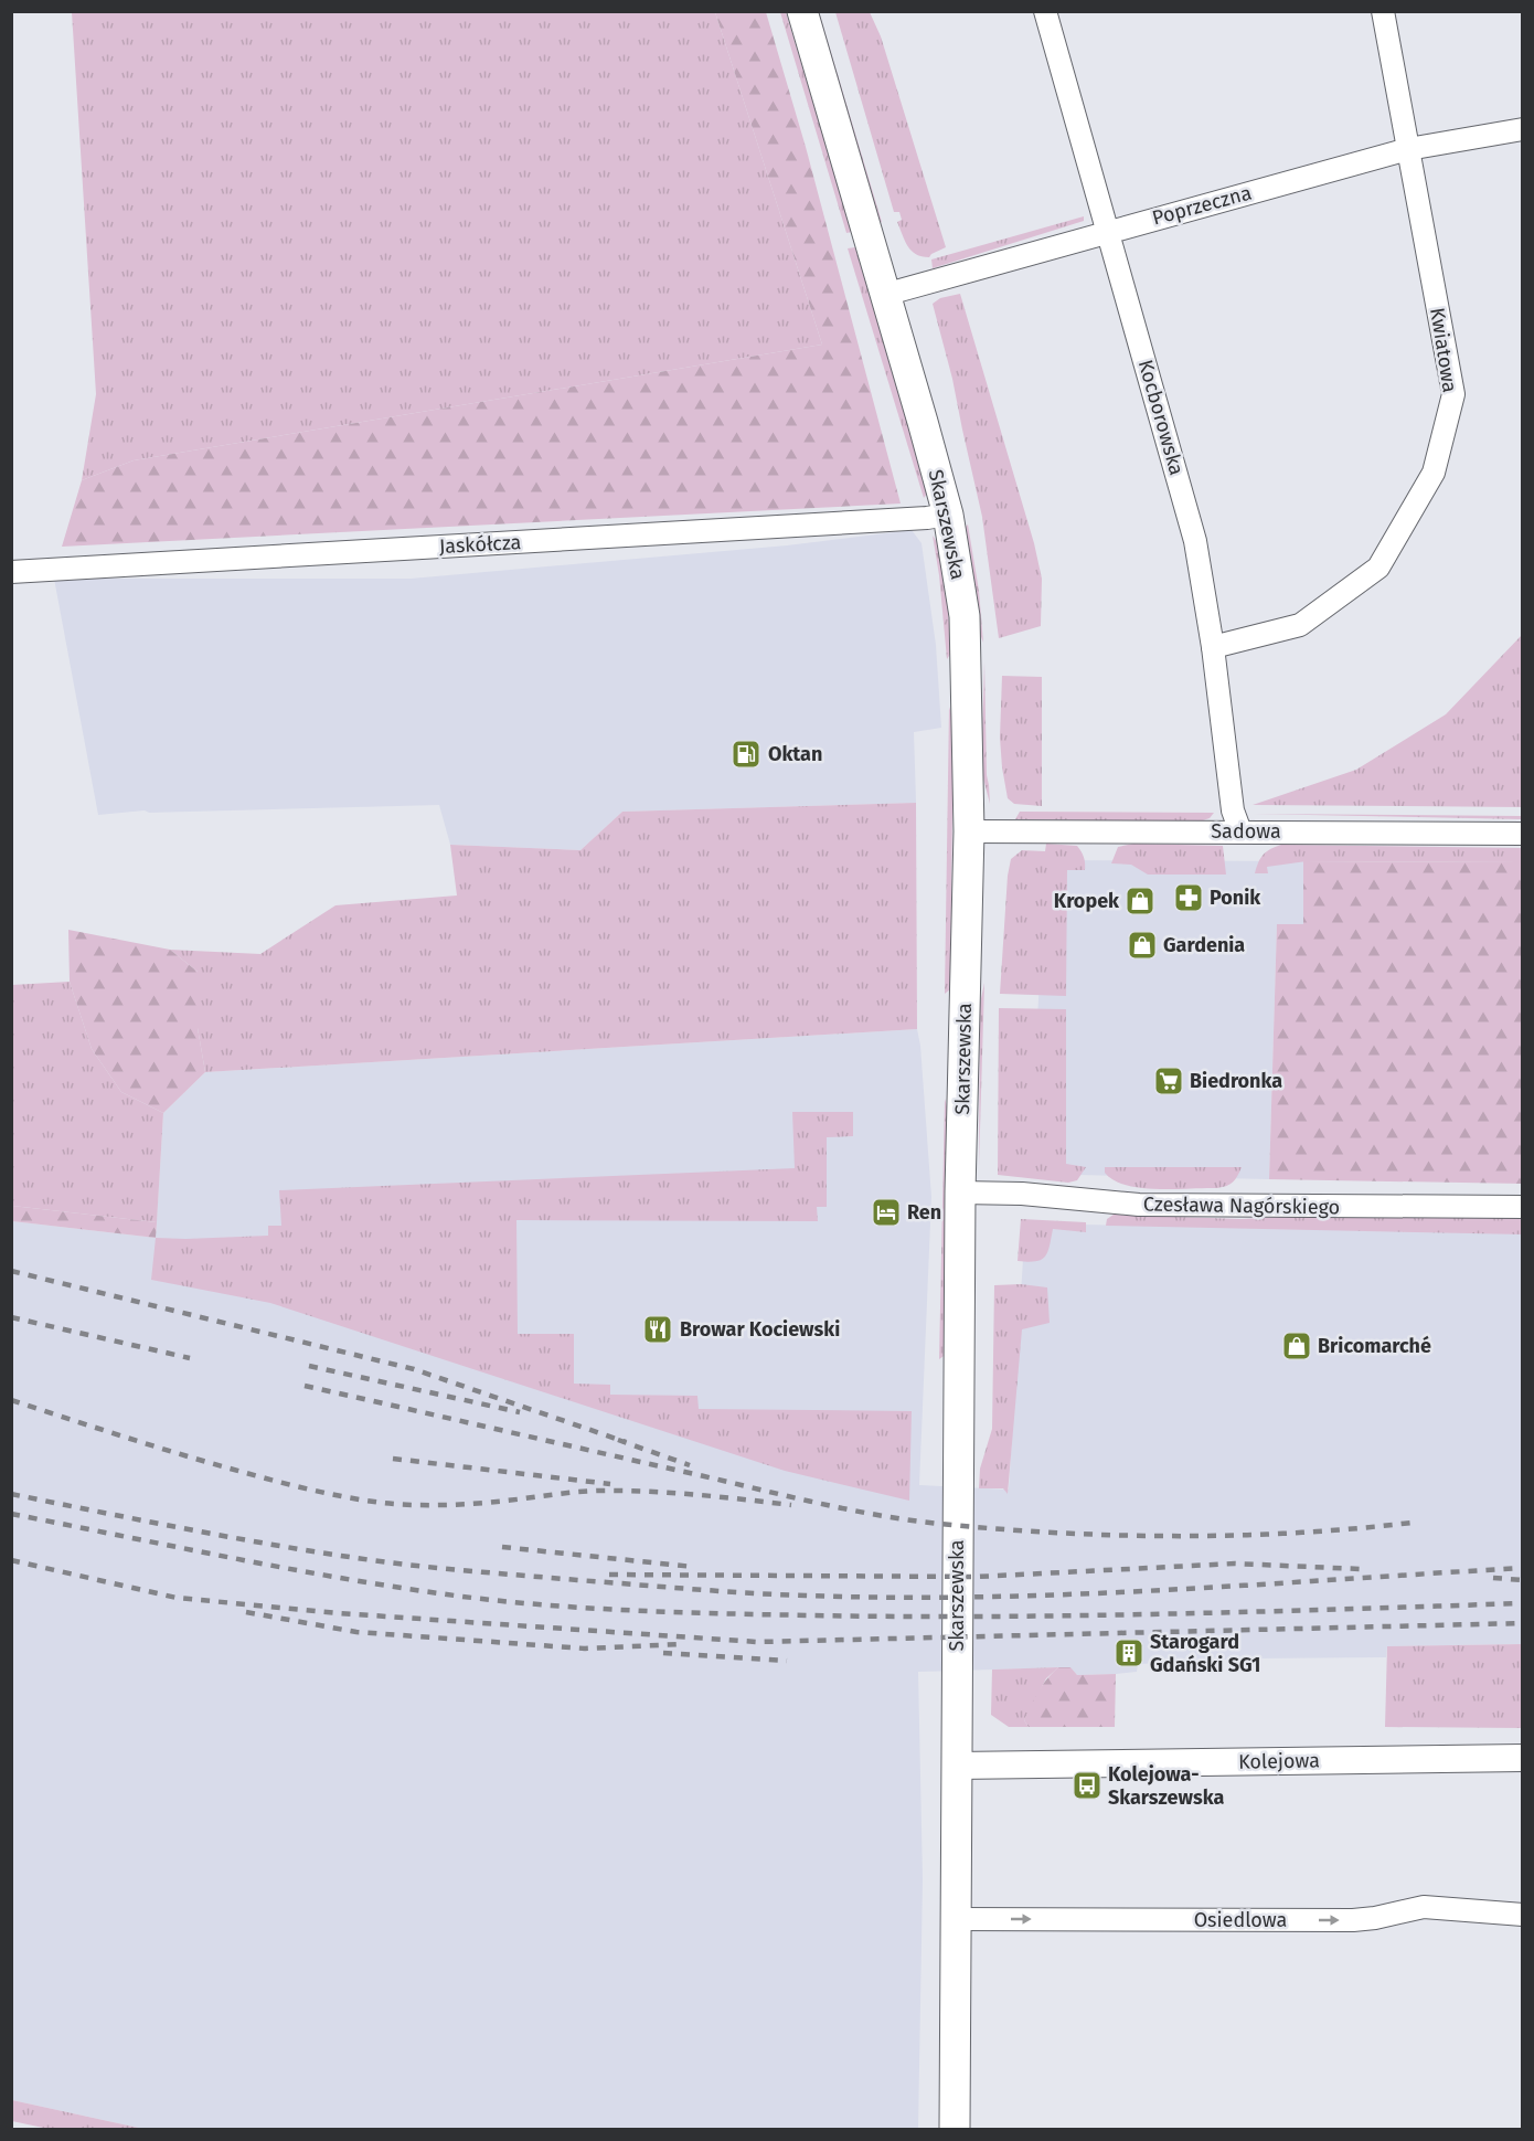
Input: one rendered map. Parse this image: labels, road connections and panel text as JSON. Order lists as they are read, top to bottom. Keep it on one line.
{"streets":{"main road":["Skarszewska"],"street":["Poprzeczna","Kwiatowa","Kocborowska","Jaskółcza","Sadowa","Czesława Nagórskiego","Kolejowa","Osiedlowa"]},"crossings":[["Poprzeczna","Kwiatowa"],["Poprzeczna","Kocborowska"],["Poprzeczna","Skarszewska"],["Kwiatowa","Kocborowska"],["Kocborowska","Sadowa"],["Skarszewska","Jaskółcza"],["Skarszewska","Sadowa"],["Skarszewska","Czesława Nagórskiego"],["Skarszewska","Kolejowa"],["Skarszewska","Osiedlowa"]],"one_way":["Osiedlowa"],"places":{"fuel station":["Oktan"],"pharmacy":["Ponik"],"shop":["Kropek","Gardenia","Bricomarché"],"supermarket":["Biedronka"],"hotel":["Ren"],"restaurant":["Browar Kociewski"],"building":["Starogard Gdański SG1"],"bus stop":["Kolejowa- Skarszewska"]}}
